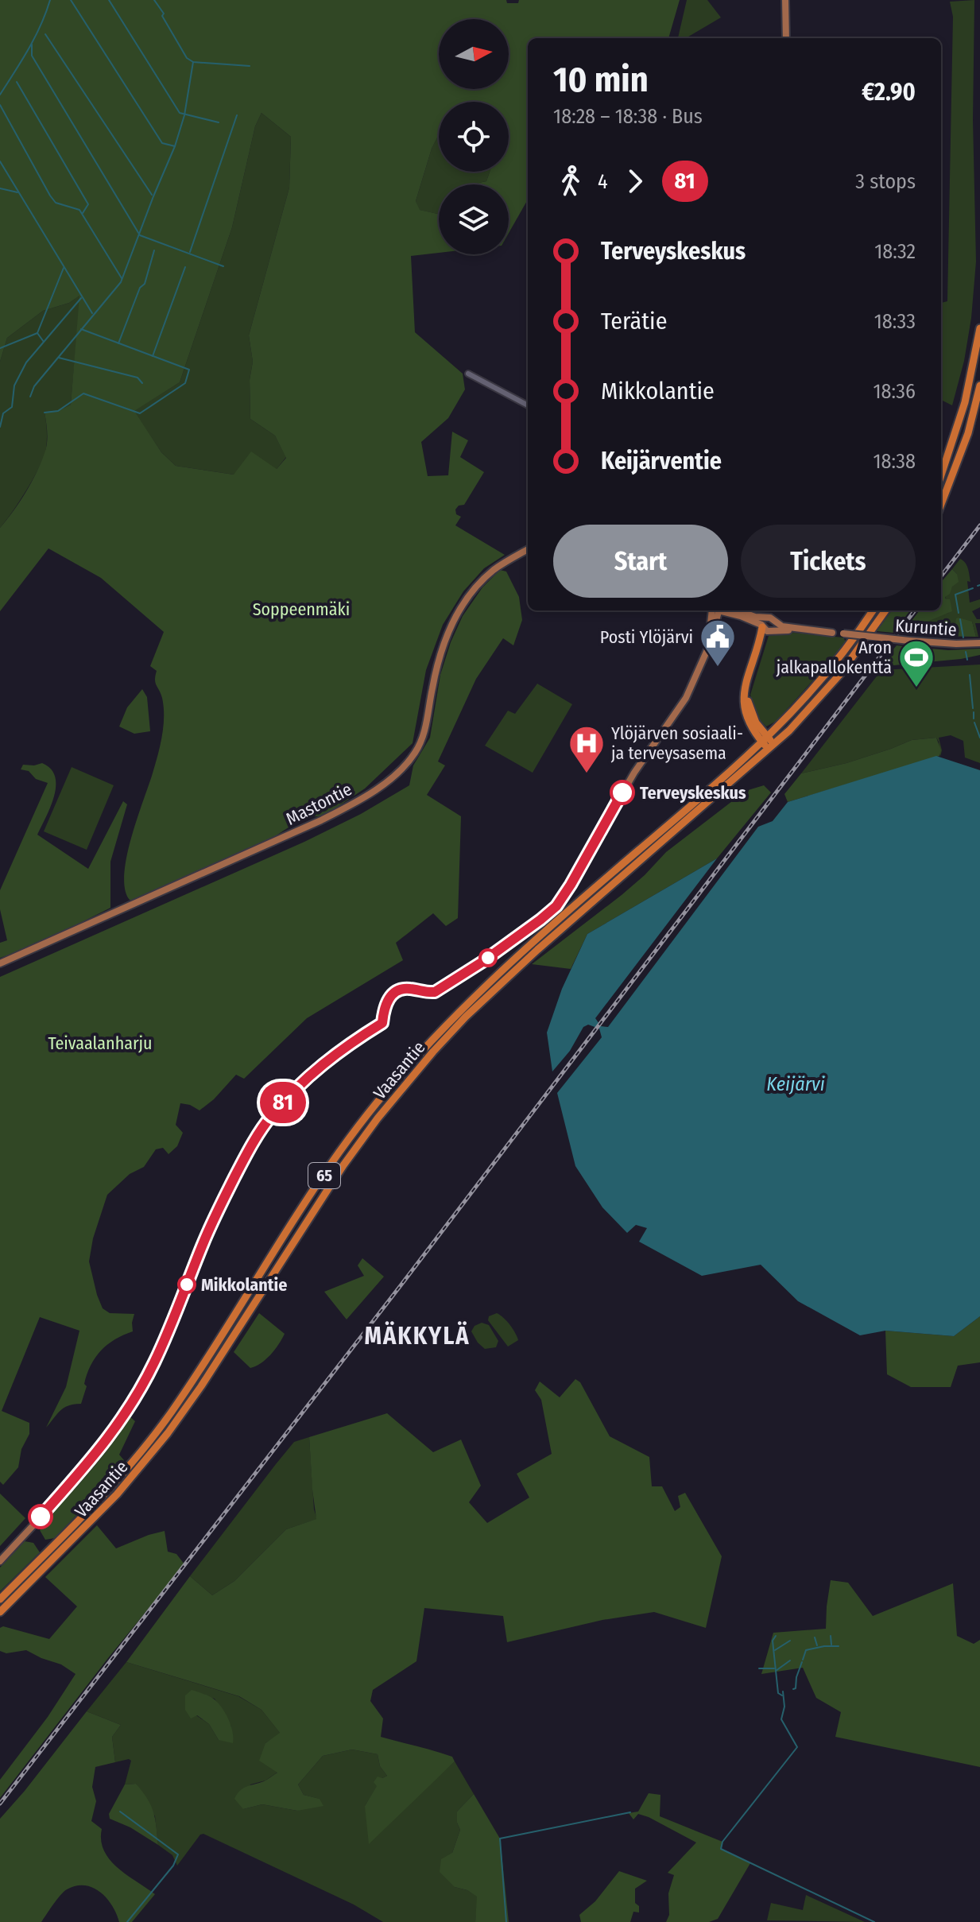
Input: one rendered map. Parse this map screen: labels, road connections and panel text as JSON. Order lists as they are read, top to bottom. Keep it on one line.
{"streets":{"highway":["Vaasantie","65"],"main road":["Kuruntie","Mastontie"]},"districts":["MÄKKYLÄ"],"water":["Keijärvi"],"parks":["Soppeenmäki","Teivaalanharju"],"places":{"public building":["Posti Ylöjärvi"],"sports":["Aron jalkapallokenttä"],"hospital":["Ylöjärven sosiaali- ja terveysasema"],"other":["Terveyskeskus","Mikkolantie"]},"lines":["bus line 81"],"north":"right","page":{"on_map":"81","heading":["10 min","18:28 – 18:38 · Bus","€2.90"],"legs":["4","81","3 stops"],"list":[{"name":"Terveyskeskus","value":"18:32"},{"name":"Terätie","value":"18:33"},{"name":"Mikkolantie","value":"18:36"},{"name":"Keijärventie","value":"18:38"}],"buttons":["Start","Tickets"]}}
